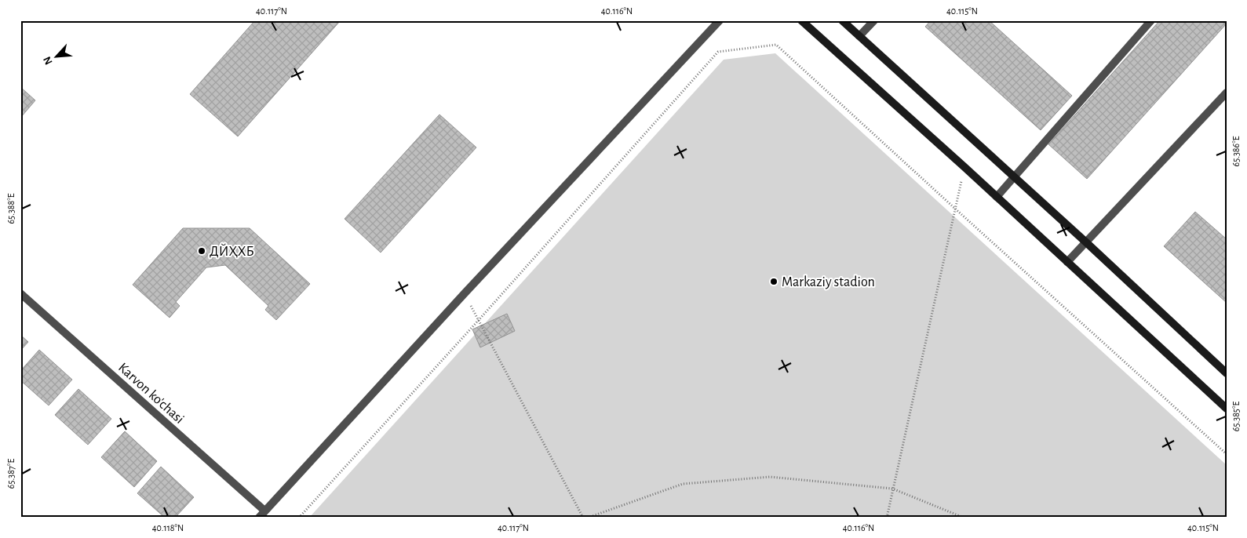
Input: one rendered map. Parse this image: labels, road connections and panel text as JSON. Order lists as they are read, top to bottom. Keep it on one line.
{"streets":{"street":["Karvon ko'chasi"]},"places":["ДЙҲХБ","Markaziy stadion"],"north":"bottom left","coordinates":["40.117°N","40.116°N","40.115°N","65.386°E","65.388°E","65.385°E","65.387°E","40.118°N"]}
